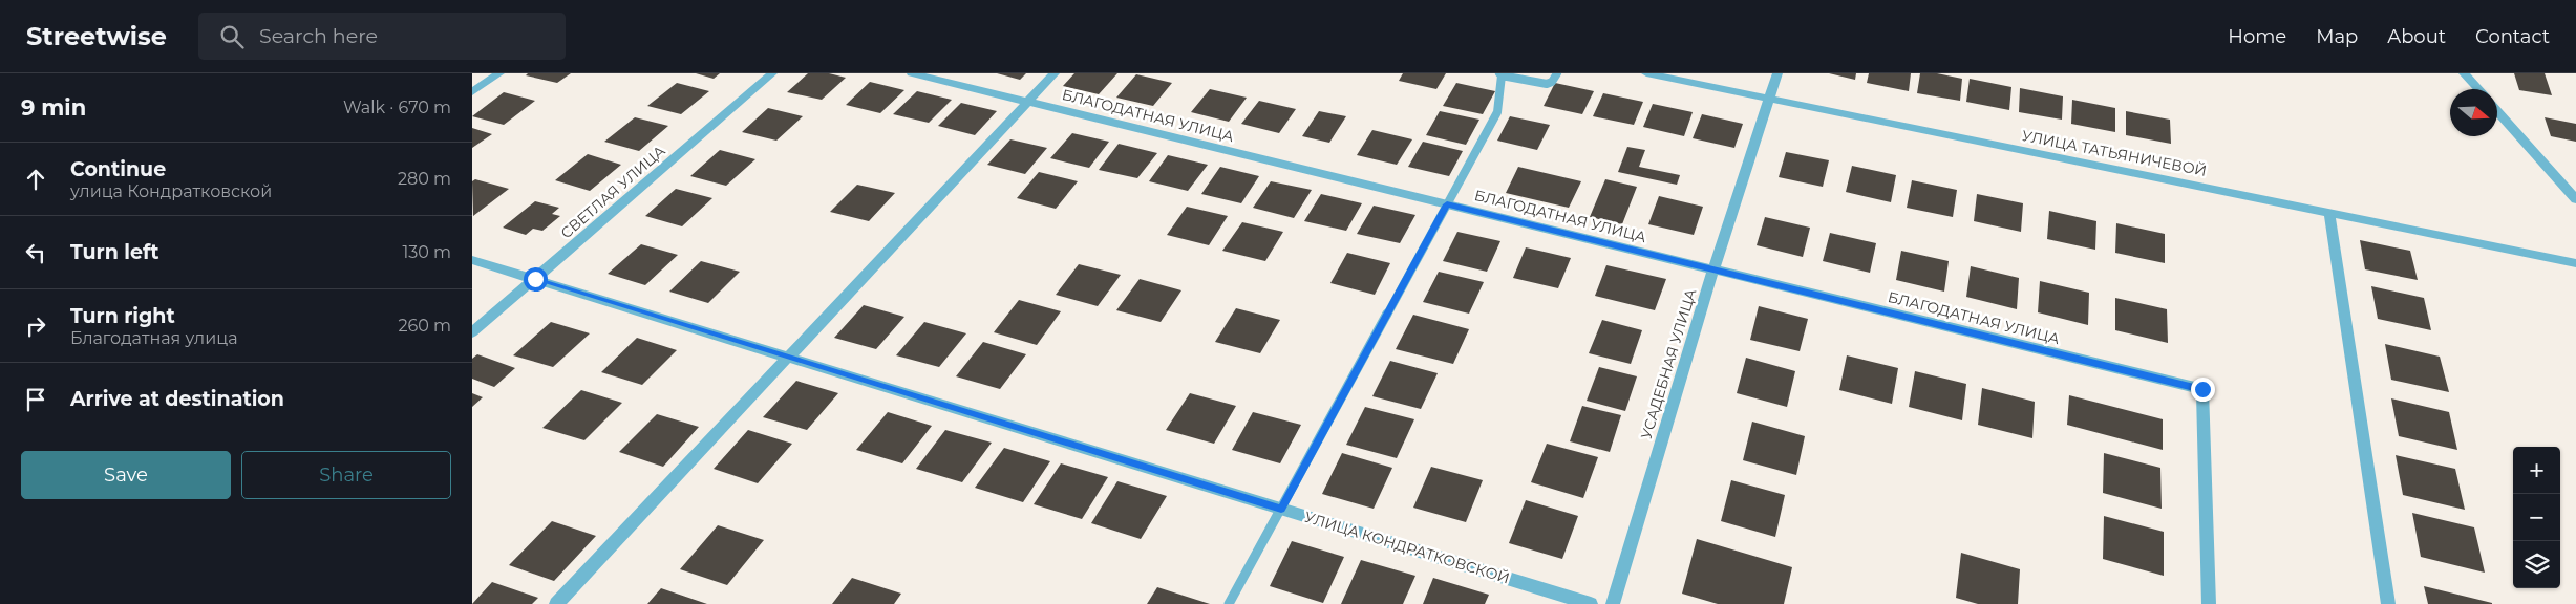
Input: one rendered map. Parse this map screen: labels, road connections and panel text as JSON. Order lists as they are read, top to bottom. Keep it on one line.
{"streets":{"street":["БЛАГОДАТНАЯ УЛИЦА","УЛИЦА ТАТЬЯНИЧЕВОЙ","СВЕТЛАЯ УЛИЦА","УСАДЕБНАЯ УЛИЦА","УЛИЦА КОНДРАТКОВСКОЙ"]},"crossings":[["БЛАГОДАТНАЯ УЛИЦА","УСАДЕБНАЯ УЛИЦА"],["УЛИЦА ТАТЬЯНИЧЕВОЙ","УСАДЕБНАЯ УЛИЦА"],["СВЕТЛАЯ УЛИЦА","УЛИЦА КОНДРАТКОВСКОЙ"]],"north":"right","page":{"header":"Streetwise","search":"Search here","nav":["Home","Map","About","Contact"],"heading":["9 min","Walk · 670 m"],"list":[["Continue","улица Кондратковской","280 m"],["Turn left","130 m"],["Turn right","Благодатная улица","260 m"],"Arrive at destination"],"buttons":["Save","Share"],"map_buttons":["+","−"]}}
